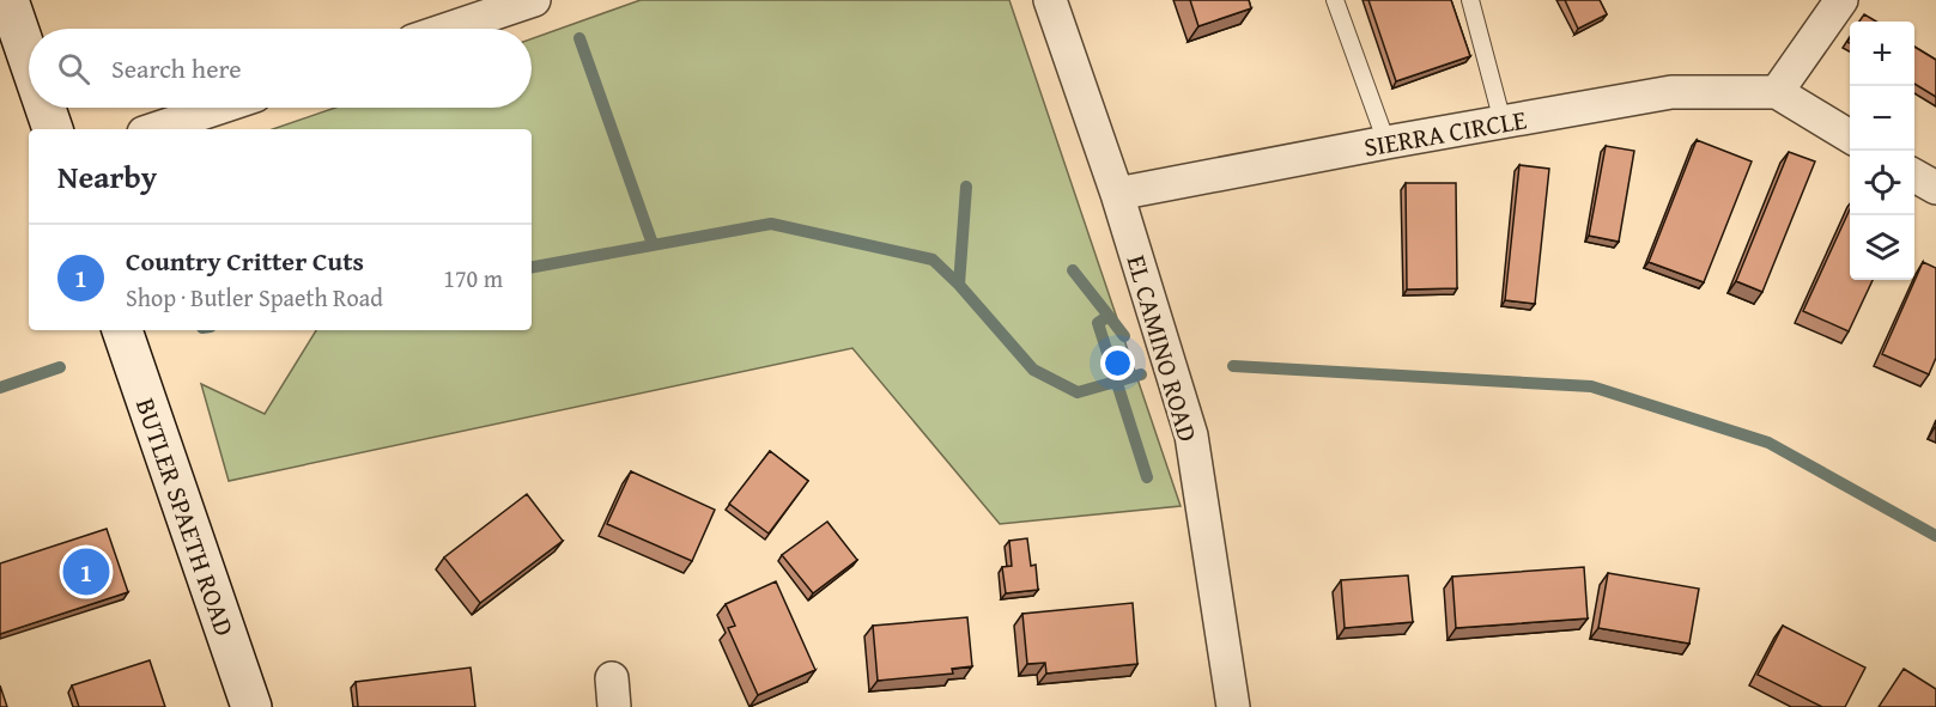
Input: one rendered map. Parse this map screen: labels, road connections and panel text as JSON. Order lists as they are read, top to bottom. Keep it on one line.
{"streets":{"main road":["BUTLER SPAETH ROAD"],"street":["SIERRA CIRCLE","EL CAMINO ROAD"]},"crossings":[["SIERRA CIRCLE","EL CAMINO ROAD"]],"page":{"map_buttons":["+","−"],"search":"Search here","heading":"Nearby","list":[{"mark":"1","name":"Country Critter Cuts","note":"Shop · Butler Spaeth Road","value":"170 m"}],"pins":"1"}}
